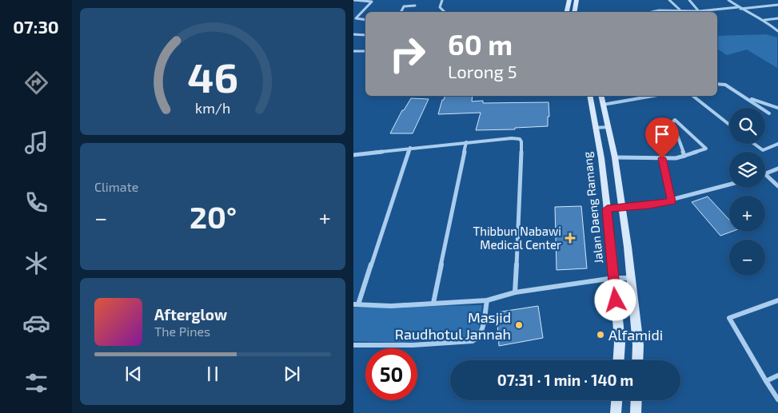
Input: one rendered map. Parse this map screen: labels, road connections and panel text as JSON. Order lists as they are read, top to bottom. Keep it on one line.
{"streets":{"main road":["Jalan Daeng Ramang"]},"places":{"health":["Thibbun Nabawi Medical Center"],"other":["Masjid Raudhotul Jannah","Alfamidi"]},"page":{"tabs":"07:30","turn":["60 m","Lorong 5"],"map_buttons":["+","−"],"tile":"Climate","heat":["−","20°","+"],"song":["Afterglow","The Pines"],"limit":"50","trip":"07:31 · 1 min · 140 m","gauge":["46","km/h"]}}
